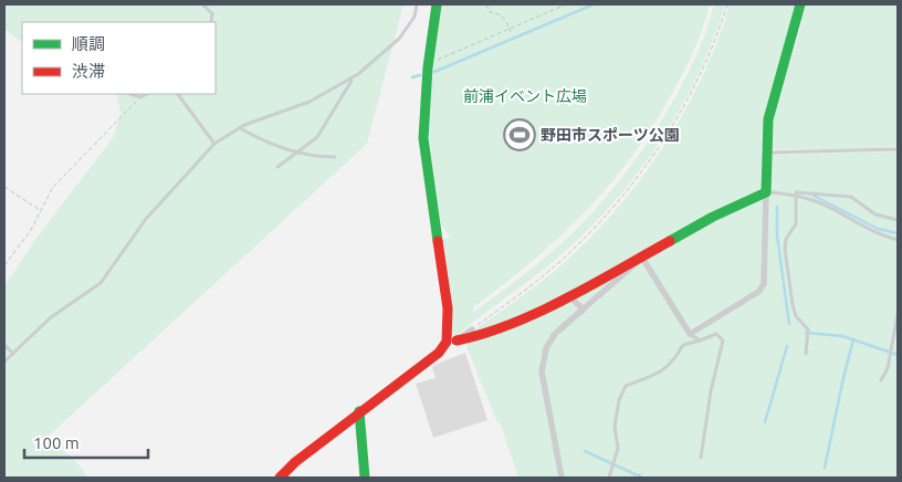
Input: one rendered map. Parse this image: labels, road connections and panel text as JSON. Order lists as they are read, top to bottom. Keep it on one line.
{"parks":["前浦イベント広場"],"places":{"sports":["野田市スポーツ公園"]},"legend":["順調","渋滞"],"scale_bar":"100 m"}
